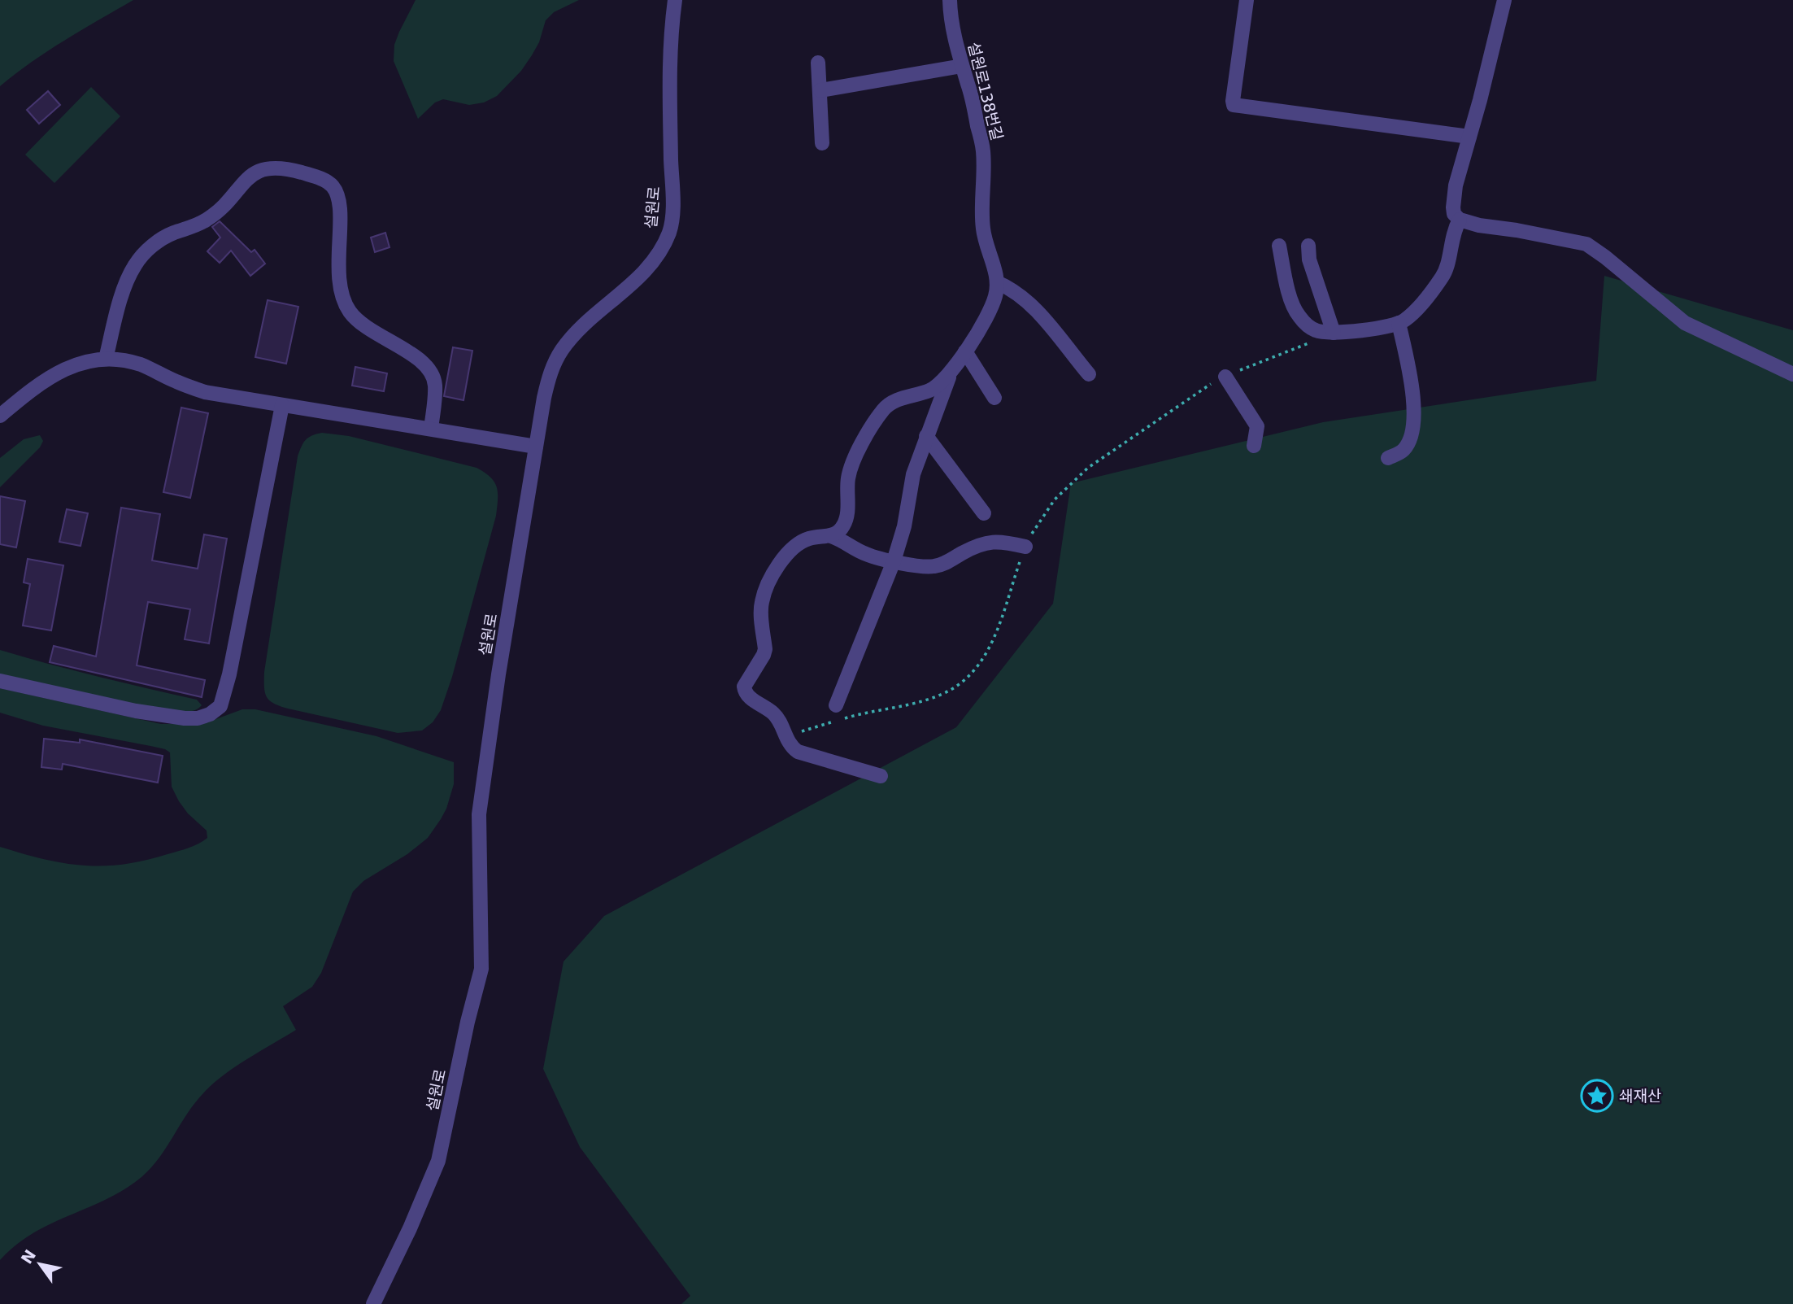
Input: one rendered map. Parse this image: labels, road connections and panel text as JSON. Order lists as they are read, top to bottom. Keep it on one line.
{"streets":{"street":["설원로138번길","설원로"]},"places":{"place":["쇄재산"]},"north":"top left"}
